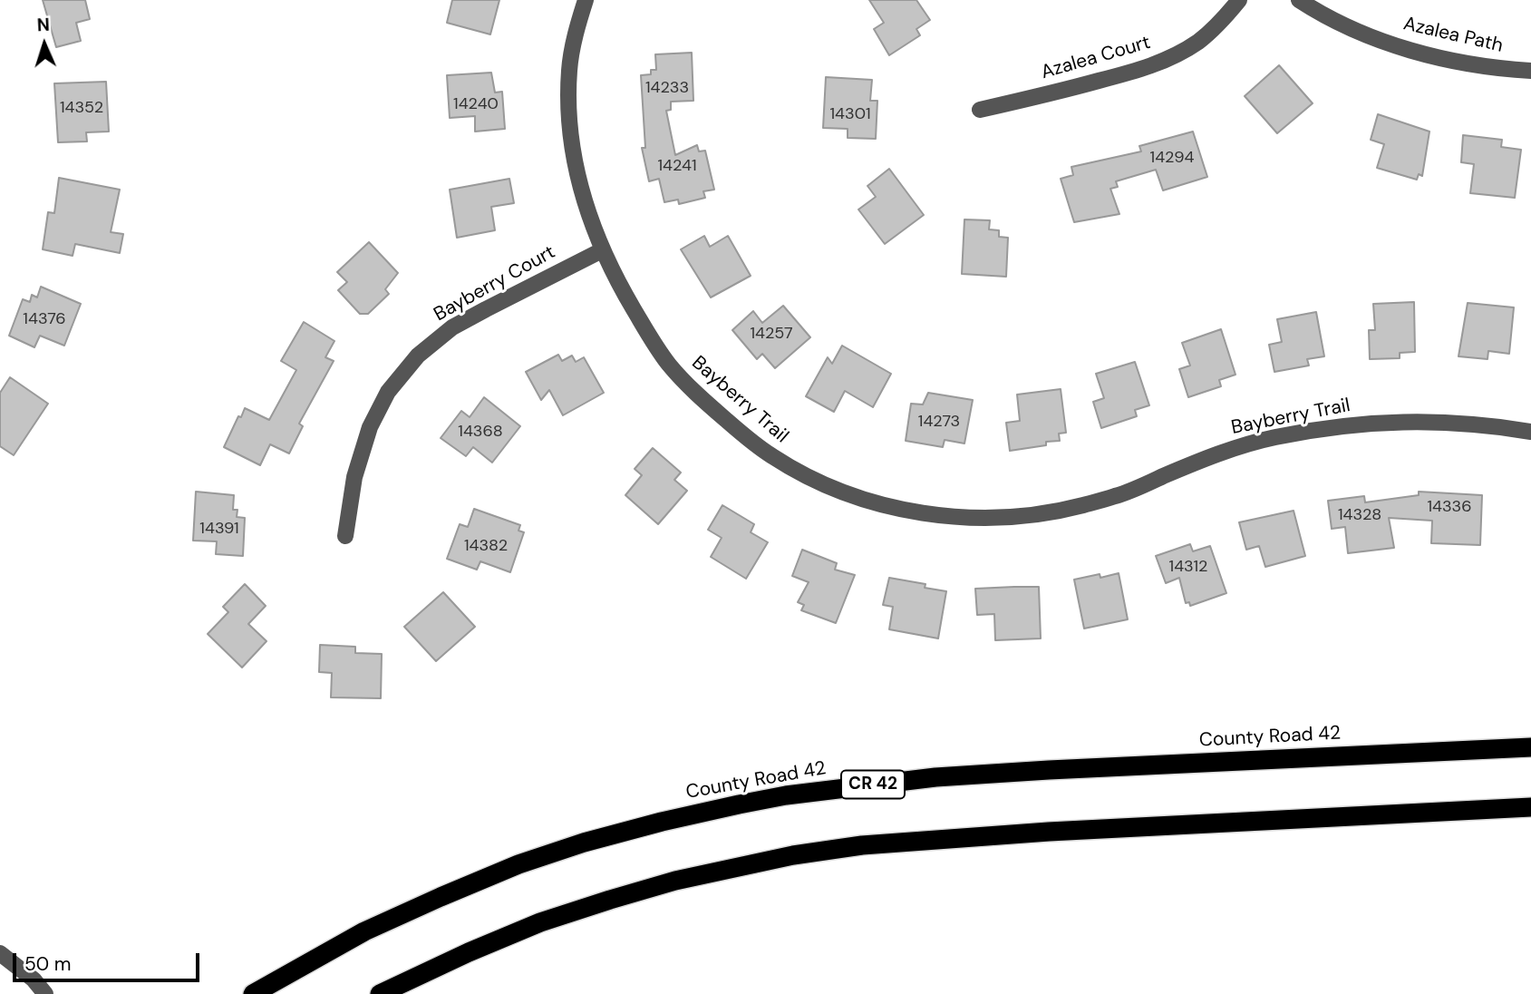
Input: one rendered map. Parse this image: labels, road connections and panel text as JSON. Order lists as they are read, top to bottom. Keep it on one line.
{"streets":{"highway":["County Road 42","CR 42"],"street":["Azalea Path","Azalea Court","Bayberry Court","Bayberry Trail"]},"crossings":[["Bayberry Court","Bayberry Trail"]],"house_numbers":["14233","14240","14352","14301","14294","14241","14376","14257","14273","14368","14336","14328","14391","14382","14312"],"scale_bar":"50 m","north":"top"}
